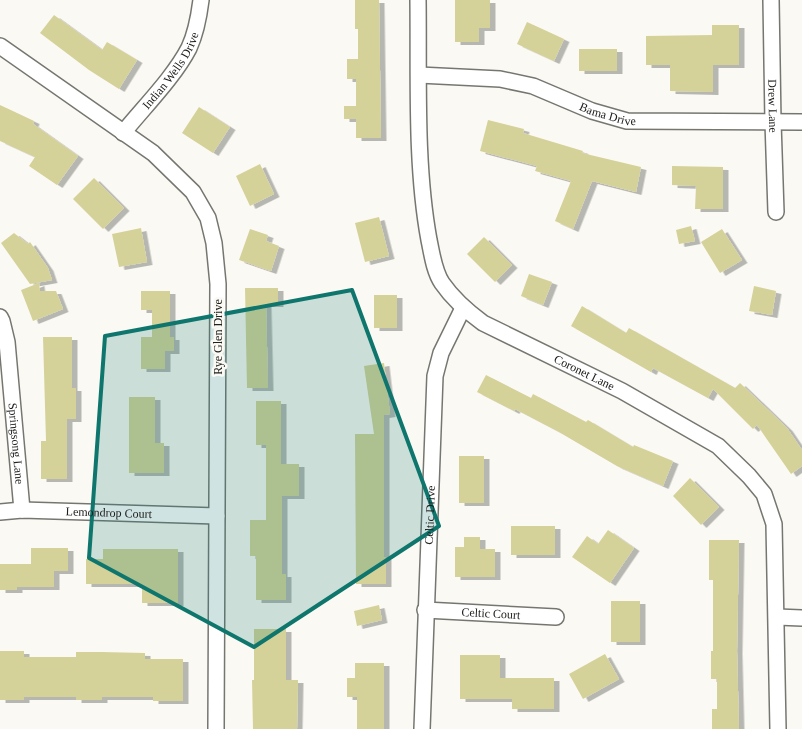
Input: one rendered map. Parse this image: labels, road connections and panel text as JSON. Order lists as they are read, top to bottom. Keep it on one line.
{"streets":{"street":["Indian Wells Drive","Drew Lane","Bama Drive","Rye Glen Drive","Coronet Lane","Springsong Lane","Lemondrop Court","Celtic Drive","Celtic Court"]},"crossings":[["Indian Wells Drive","Rye Glen Drive"],["Drew Lane","Bama Drive"],["Bama Drive","Coronet Lane"],["Rye Glen Drive","Lemondrop Court"],["Coronet Lane","Celtic Drive"],["Springsong Lane","Lemondrop Court"],["Celtic Drive","Celtic Court"]]}
